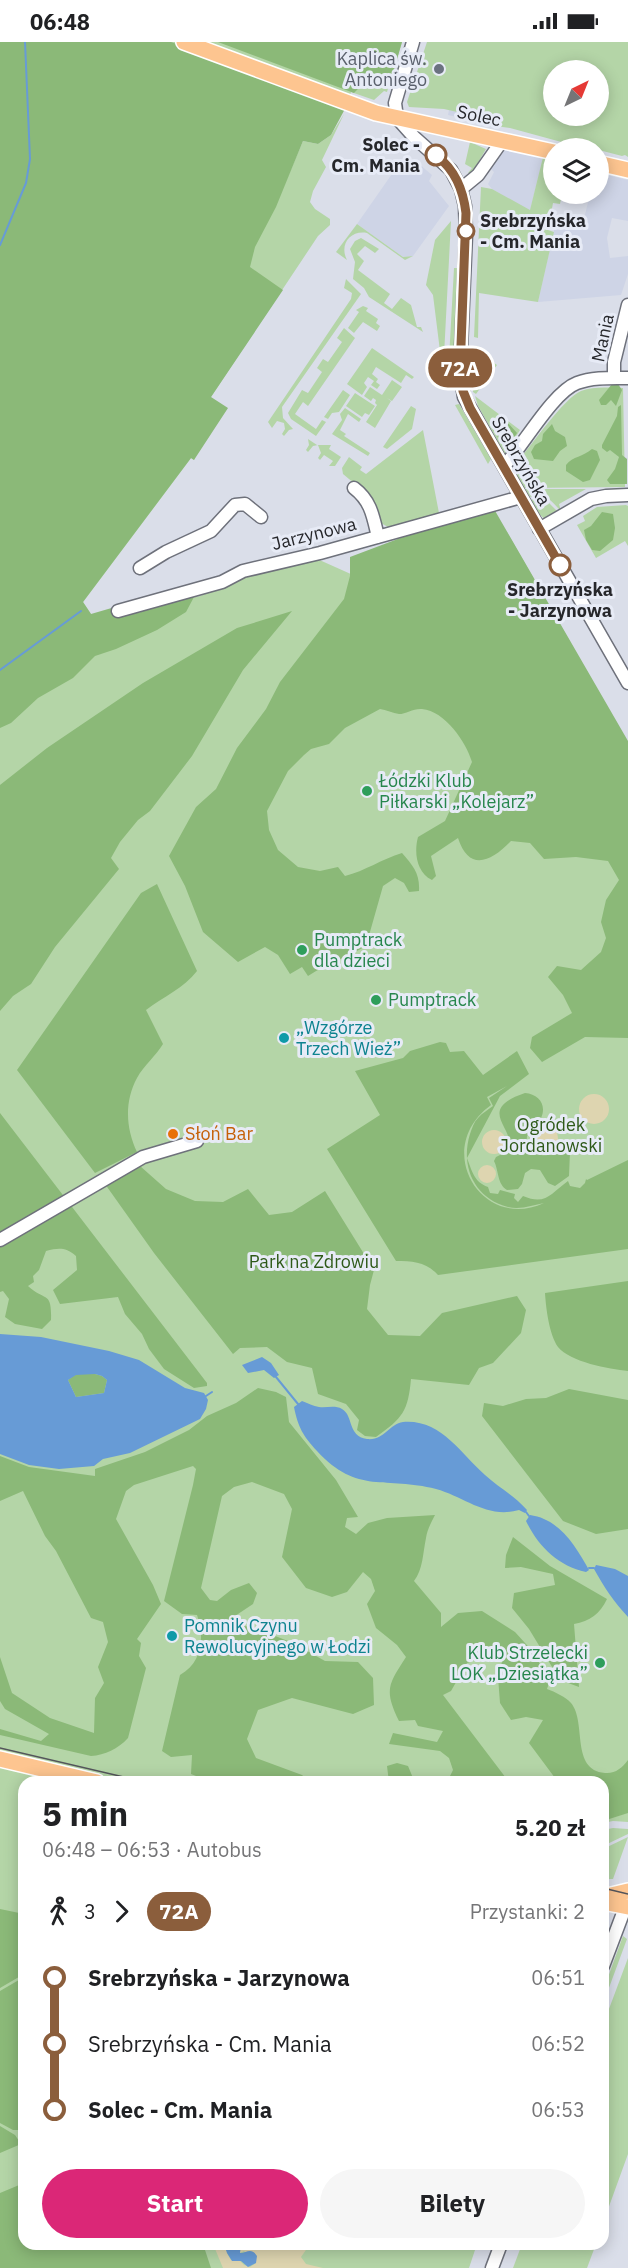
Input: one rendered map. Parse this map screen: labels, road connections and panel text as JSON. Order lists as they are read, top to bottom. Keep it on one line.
{"streets":{"main road":["Solec"],"street":["Mania","Srebrzyńska","Jarzynowa"]},"crossings":[["Solec","Srebrzyńska"],["Srebrzyńska","Jarzynowa"]],"parks":["Ogródek Jordanowski","Park na Zdrowiu"],"places":["Kaplica św. Antoniego","Solec - Cm. Mania","Srebrzyńska - Cm. Mania","Srebrzyńska - Jarzynowa","Łódzki Klub Piłkarski „Kolejarz”","Pumptrack dla dzieci","Pumptrack","„Wzgórze Trzech Wież”","Słoń Bar","Pomnik Czynu Rewolucyjnego w Łodzi","Klub Strzelecki LOK „Dziesiątka”"],"lines":["bus line 72A"],"north":"top right","page":{"status":"06:48","on_map":"72A","heading":["5 min","06:48 – 06:53 · Autobus","5.20 zł"],"legs":["3","72A","Przystanki: 2"],"list":[{"name":"Srebrzyńska - Jarzynowa","value":"06:51"},{"name":"Srebrzyńska - Cm. Mania","value":"06:52"},{"name":"Solec - Cm. Mania","value":"06:53"}],"buttons":["Start","Bilety"]}}
